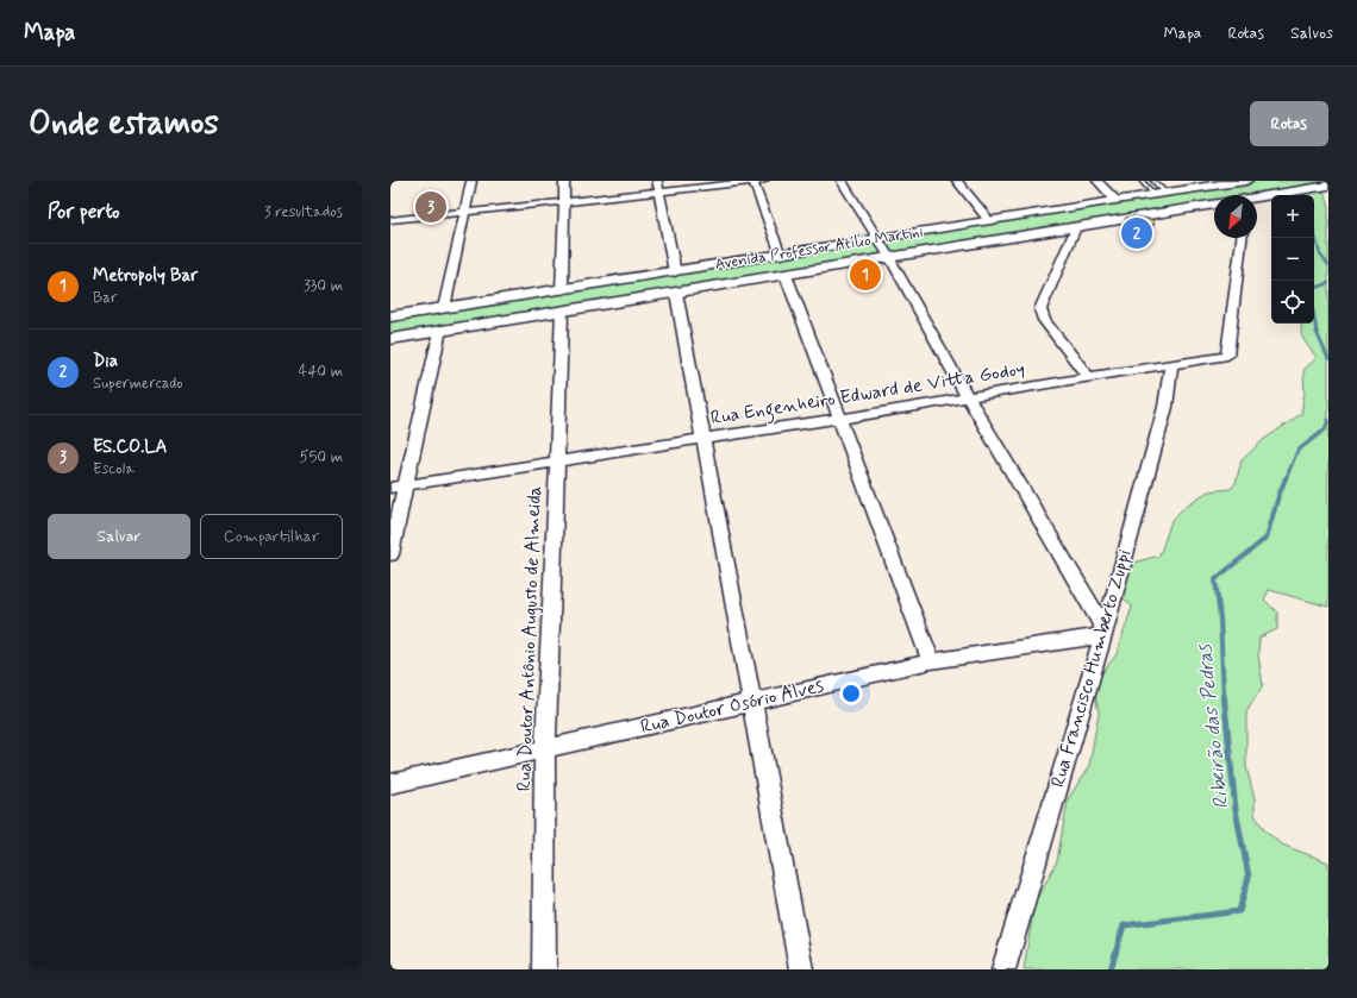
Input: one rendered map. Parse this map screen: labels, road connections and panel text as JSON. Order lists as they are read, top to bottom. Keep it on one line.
{"streets":{"main road":["Avenida Professor Atílio Martini"],"street":["Rua Engenheiro Edward de Vitta Godoy","Rua Doutor Antônio Augusto de Almeida","Rua Francisco Humberto Zuppi","Rua Doutor Osório Alves"]},"crossings":[["Avenida Professor Atílio Martini","Rua Doutor Antônio Augusto de Almeida"],["Rua Engenheiro Edward de Vitta Godoy","Rua Doutor Antônio Augusto de Almeida"],["Rua Engenheiro Edward de Vitta Godoy","Rua Francisco Humberto Zuppi"],["Rua Doutor Antônio Augusto de Almeida","Rua Doutor Osório Alves"],["Rua Francisco Humberto Zuppi","Rua Doutor Osório Alves"]],"water":["Ribeirão das Pedras"],"north":"bottom left","page":{"header":"Mapa","nav":["Mapa","Rotas","Salvos"],"buttons":["Rotas",["Salvar","Compartilhar"]],"title":"Onde estamos","heading":["Por perto","3 resultados"],"pins":["3","2","1"],"map_buttons":["+","−"],"list":[{"mark":"1","name":"Metropoly Bar","note":"Bar","value":"330 m"},{"mark":"2","name":"Dia","note":"Supermercado","value":"440 m"},{"mark":"3","name":"ES.CO.LA","note":"Escola","value":"550 m"}]}}
